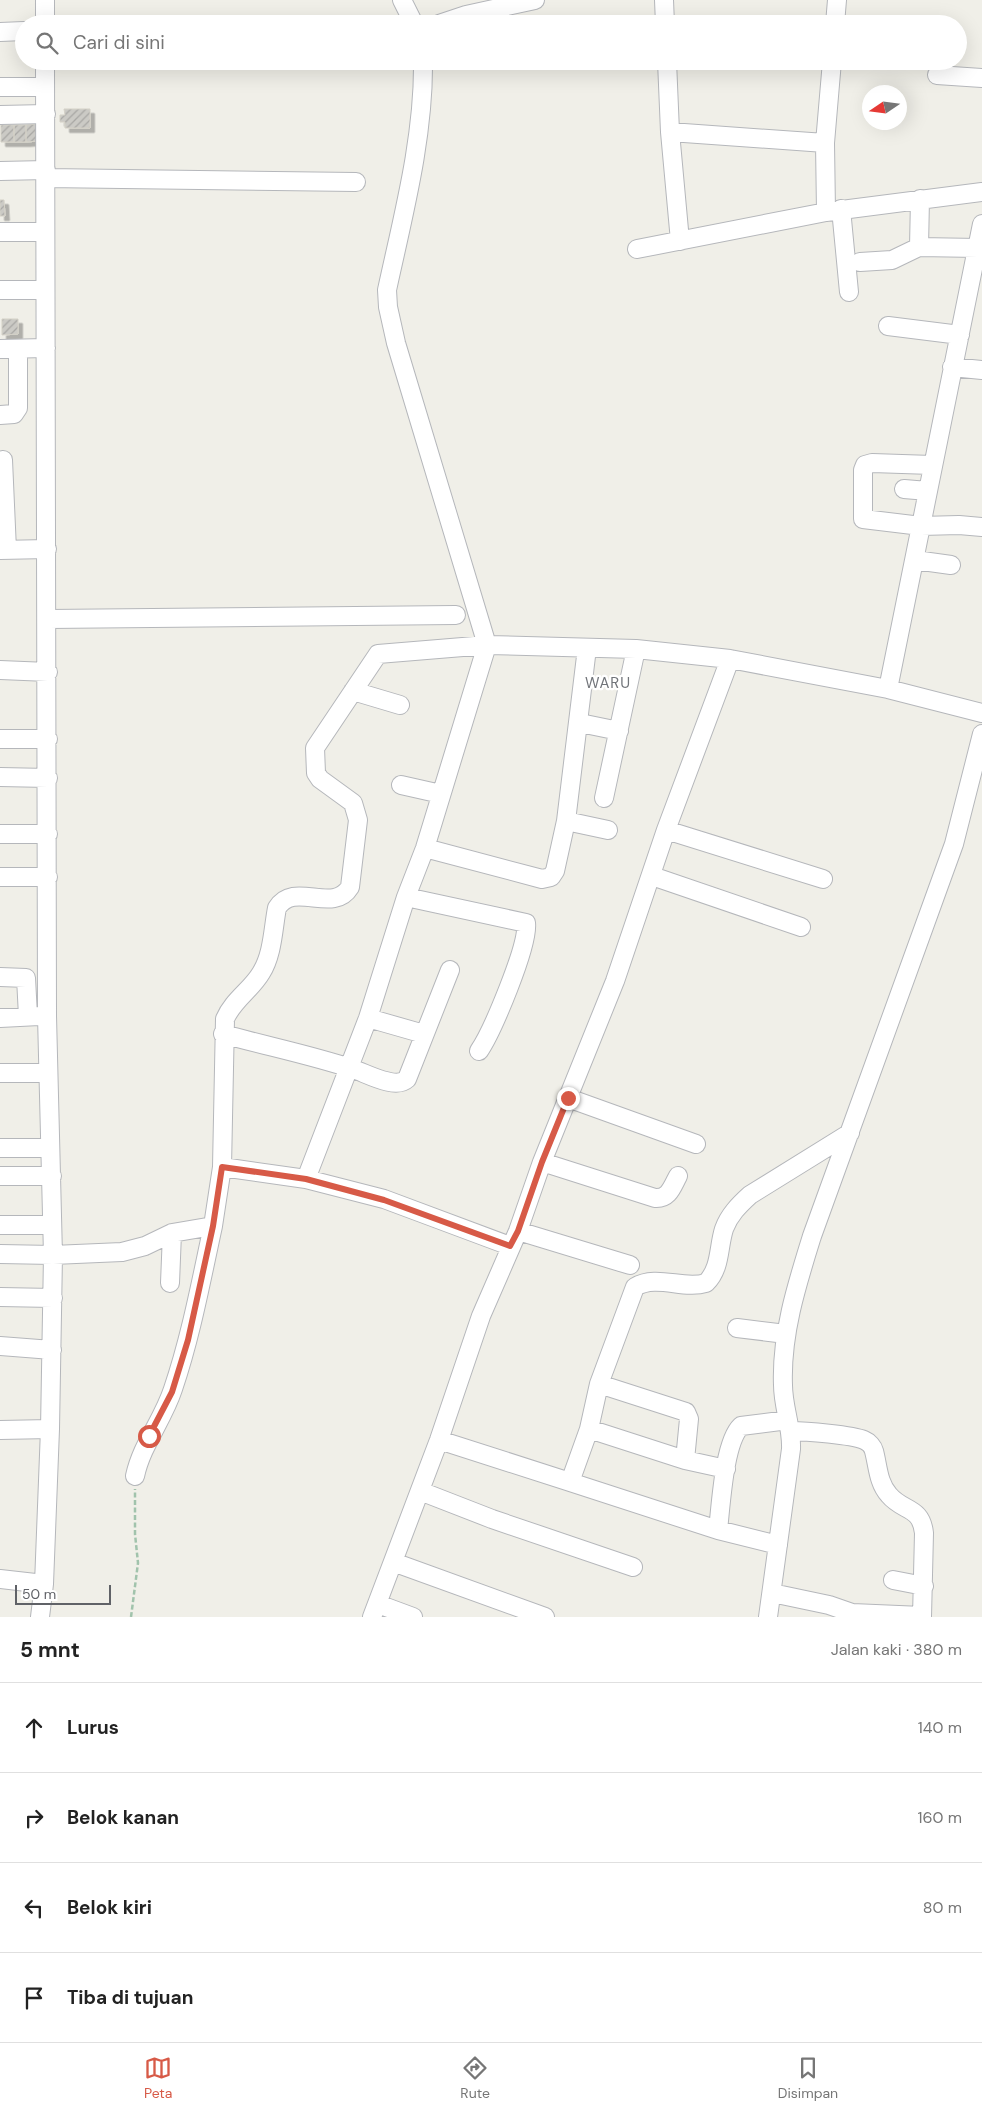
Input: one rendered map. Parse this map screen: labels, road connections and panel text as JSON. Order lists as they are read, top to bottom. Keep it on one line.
{"districts":["WARU"],"scale_bar":"50 m","north":"left","page":{"search":"Cari di sini","scale":"50 m","heading":["5 mnt","Jalan kaki · 380 m"],"list":[["Lurus","140 m"],["Belok kanan","160 m"],["Belok kiri","80 m"],"Tiba di tujuan"],"nav":["Peta","Rute","Disimpan"]}}
